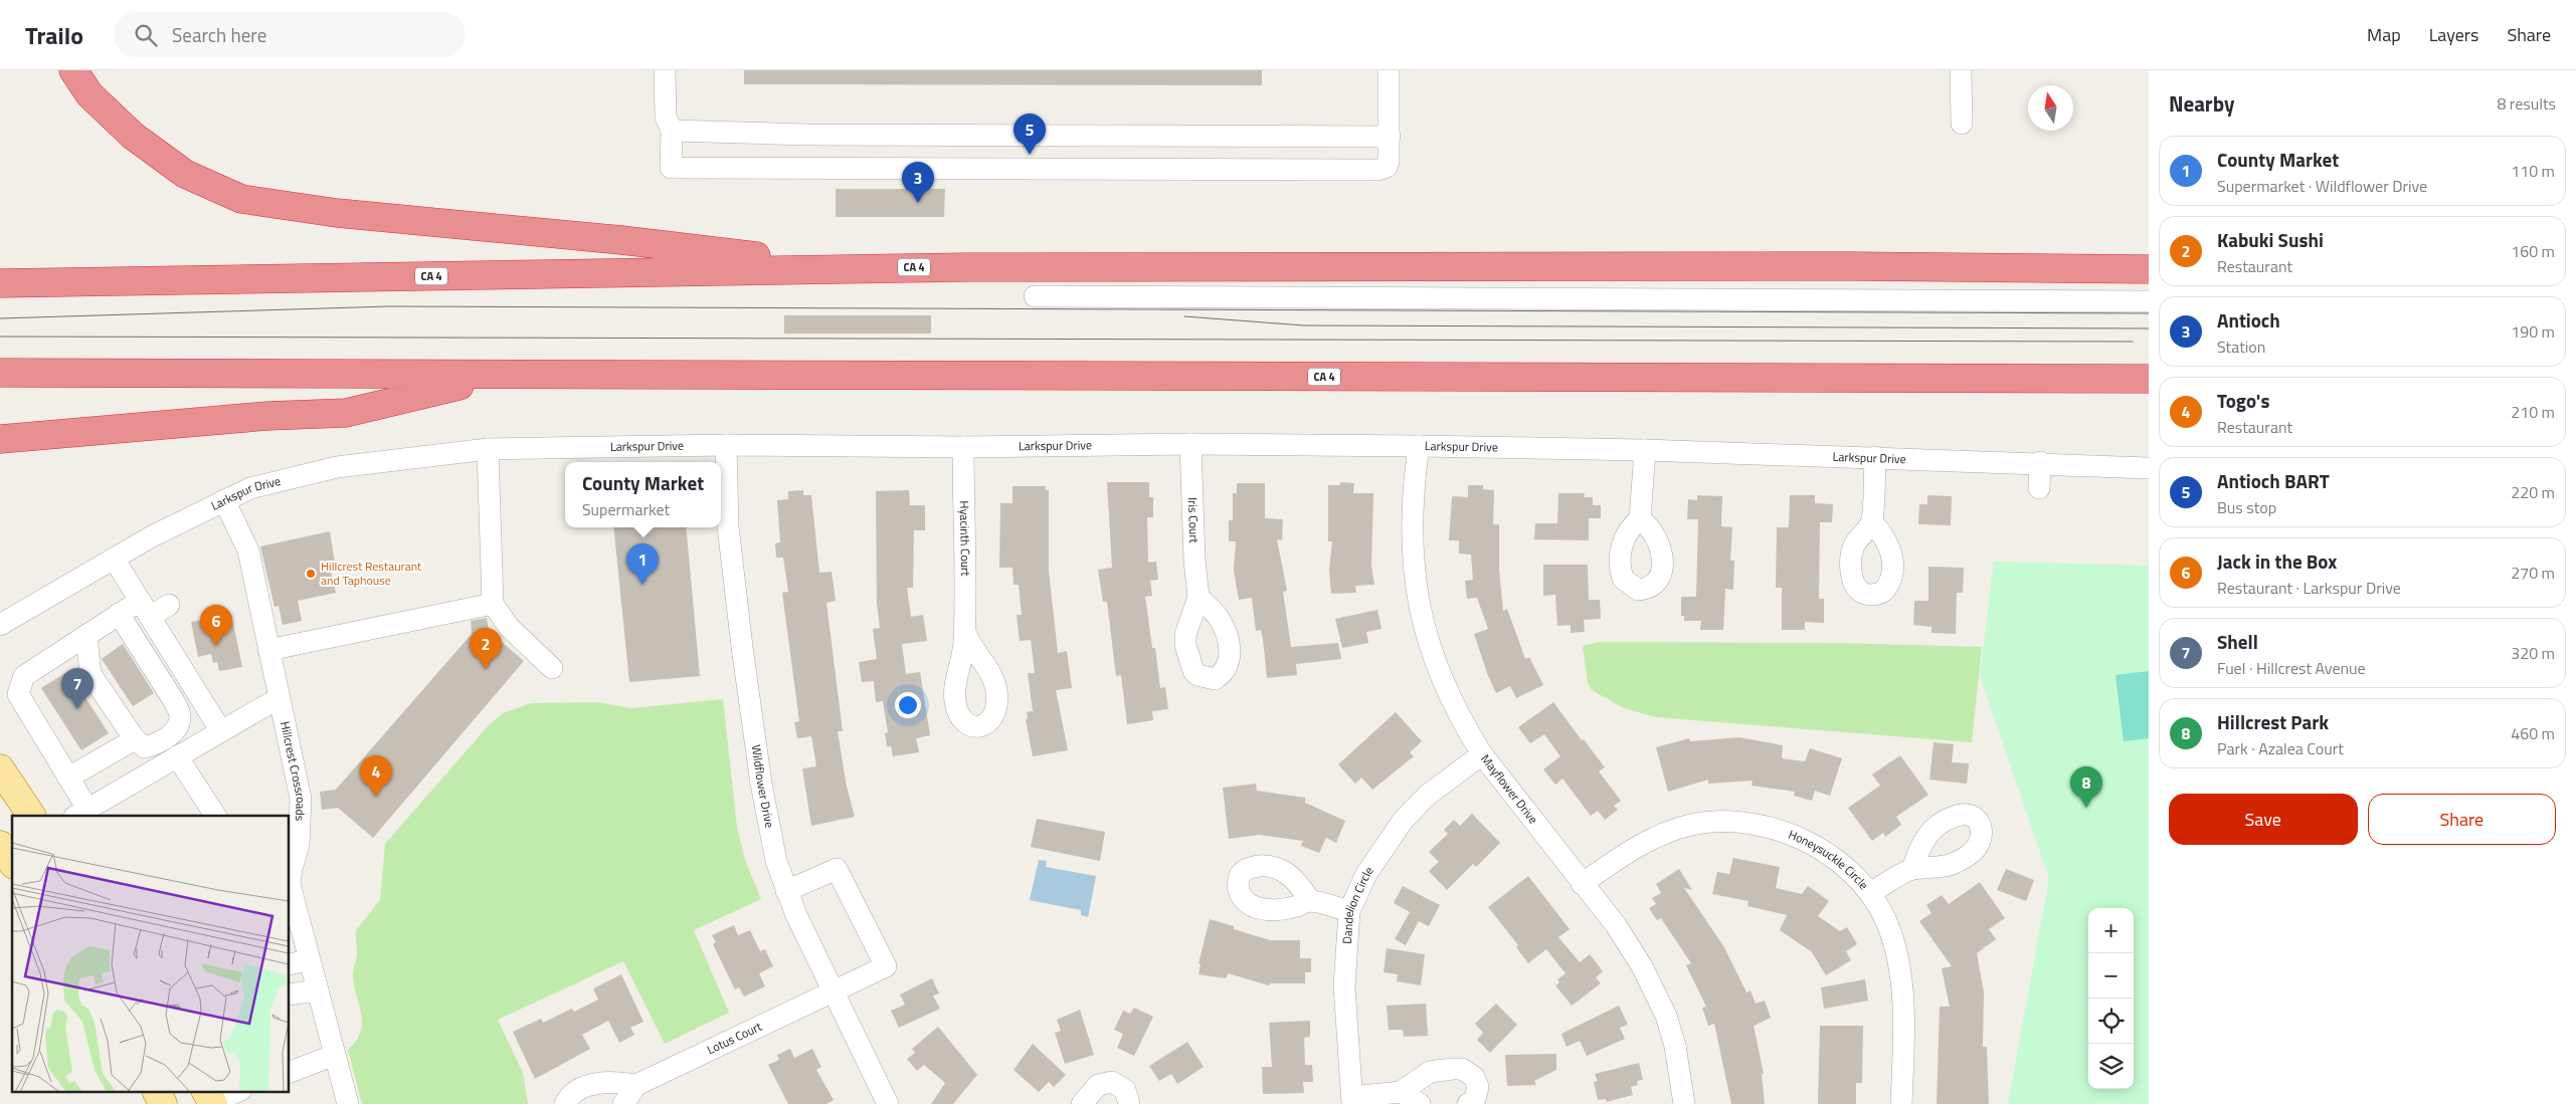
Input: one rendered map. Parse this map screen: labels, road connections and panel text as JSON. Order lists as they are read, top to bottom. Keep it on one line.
{"streets":{"highway":["CA 4"],"street":["Larkspur Drive","Iris Court","Hyacinth Court","Hillcrest Crossroads","Wildflower Drive","Mayflower Drive","Honeysuckle Circle","Dandelion Circle","Lotus Court"]},"crossings":[["Larkspur Drive","Iris Court"],["Larkspur Drive","Hyacinth Court"],["Larkspur Drive","Hillcrest Crossroads"],["Larkspur Drive","Wildflower Drive"],["Larkspur Drive","Mayflower Drive"],["Wildflower Drive","Lotus Court"],["Mayflower Drive","Honeysuckle Circle"],["Mayflower Drive","Dandelion Circle"]],"places":["Hillcrest Restaurant and Taphouse"],"north":"top","page":{"header":"Trailo","search":"Search here","nav":["Map","Layers","Share"],"heading":["Nearby","8 results"],"pins":["5","3","1","6","2","7","4","8"],"list":[{"mark":"1","name":"County Market","note":"Supermarket · Wildflower Drive","value":"110 m"},{"mark":"2","name":"Kabuki Sushi","note":"Restaurant","value":"160 m"},{"mark":"3","name":"Antioch","note":"Station","value":"190 m"},{"mark":"4","name":"Togo's","note":"Restaurant","value":"210 m"},{"mark":"5","name":"Antioch BART","note":"Bus stop","value":"220 m"},{"mark":"6","name":"Jack in the Box","note":"Restaurant · Larkspur Drive","value":"270 m"},{"mark":"7","name":"Shell","note":"Fuel · Hillcrest Avenue","value":"320 m"},{"mark":"8","name":"Hillcrest Park","note":"Park · Azalea Court","value":"460 m"}],"popup":["County Market","Supermarket"],"buttons":["Save","Share"],"map_buttons":["+","−"]}}
